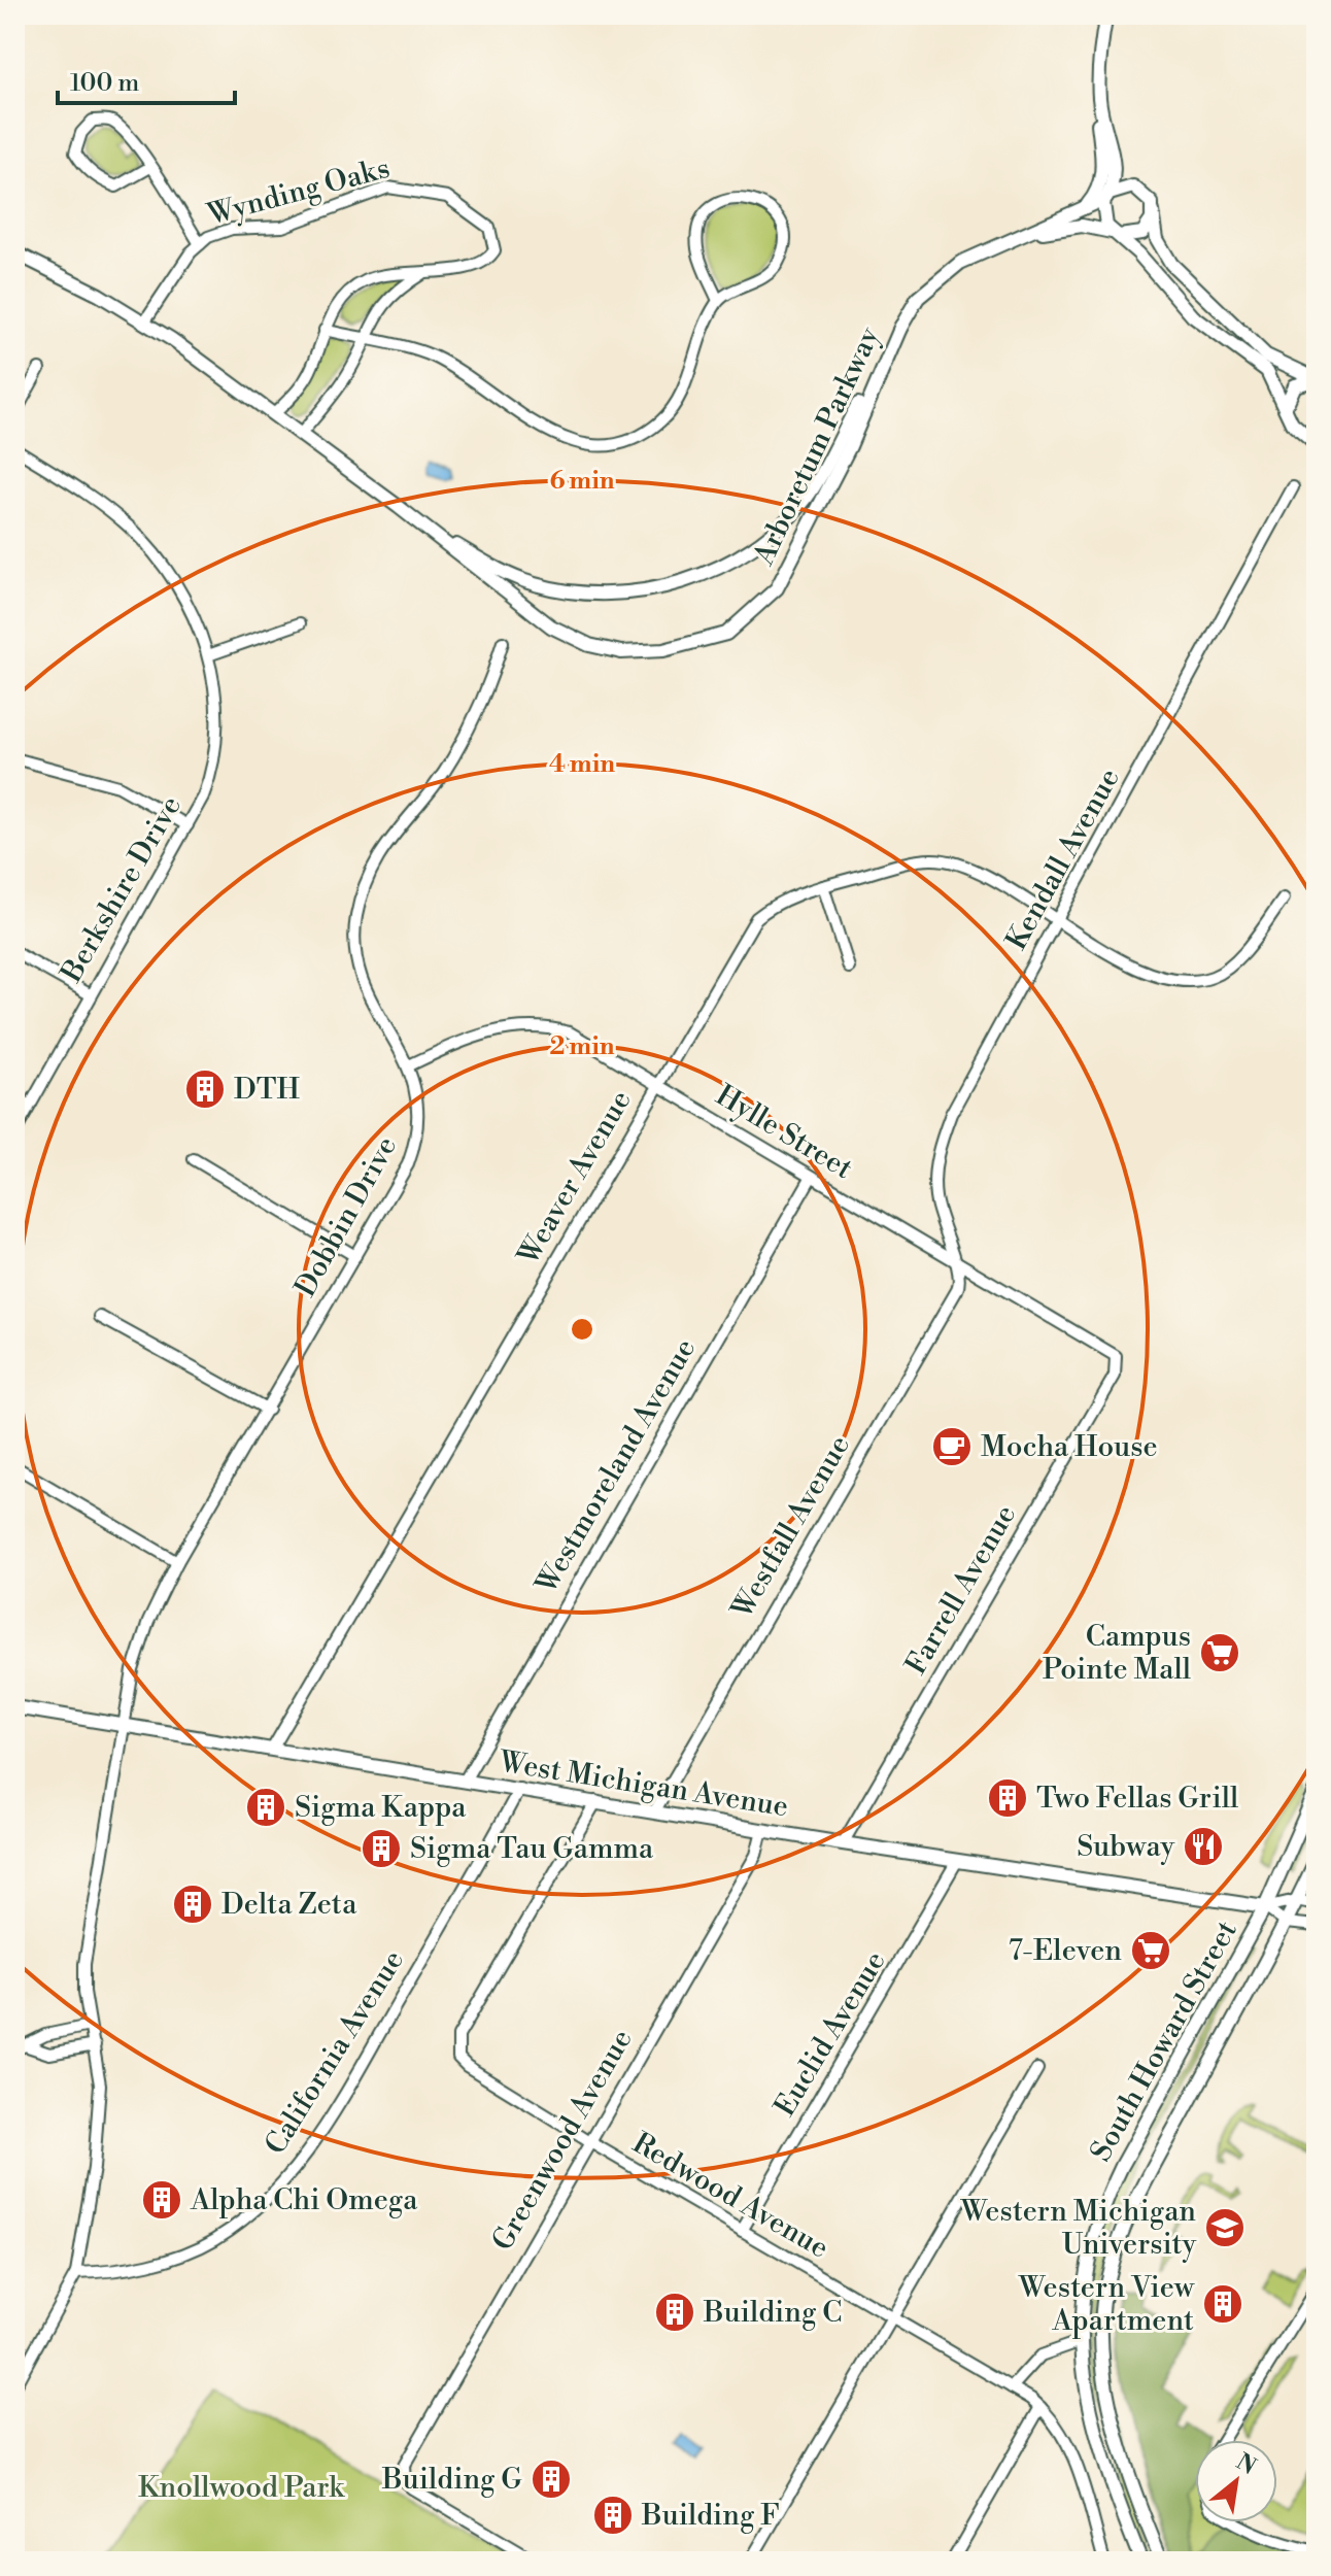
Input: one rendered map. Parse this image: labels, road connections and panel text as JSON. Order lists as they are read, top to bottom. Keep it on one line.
{"streets":{"street":["Wynding Oaks","Arboretum Parkway","Kendall Avenue","Berkshire Drive","Hylle Street","Weaver Avenue","Dobbin Drive","Westmoreland Avenue","Westfall Avenue","Farrell Avenue","West Michigan Avenue","Euclid Avenue","South Howard Street","California Avenue","Greenwood Avenue","Redwood Avenue"]},"crossings":[["Wynding Oaks","Arboretum Parkway"],["Kendall Avenue","Hylle Street"],["Kendall Avenue","Weaver Avenue"],["Kendall Avenue","Westfall Avenue"],["Hylle Street","Weaver Avenue"],["Hylle Street","Dobbin Drive"],["Hylle Street","Westmoreland Avenue"],["Hylle Street","Westfall Avenue"],["Hylle Street","Farrell Avenue"],["Weaver Avenue","West Michigan Avenue"],["Dobbin Drive","West Michigan Avenue"],["Dobbin Drive","California Avenue"],["Westmoreland Avenue","West Michigan Avenue"],["Westfall Avenue","West Michigan Avenue"],["Farrell Avenue","West Michigan Avenue"],["West Michigan Avenue","Euclid Avenue"],["West Michigan Avenue","South Howard Street"],["West Michigan Avenue","California Avenue"],["West Michigan Avenue","Greenwood Avenue"],["West Michigan Avenue","Redwood Avenue"],["Euclid Avenue","Redwood Avenue"],["Greenwood Avenue","Redwood Avenue"]],"parks":["Knollwood Park"],"places":{"building":["DTH","Two Fellas Grill","Sigma Kappa","Sigma Tau Gamma","Delta Zeta","Alpha Chi Omega","Western View Apartment","Building C","Building G","Building F"],"cafe":["Mocha House"],"supermarket":["Campus Pointe Mall","7-Eleven"],"restaurant":["Subway"],"school or university":["Western Michigan University"]},"scale_bar":"100 m","north":"top right","rings":["6 min","4 min","2 min"]}
